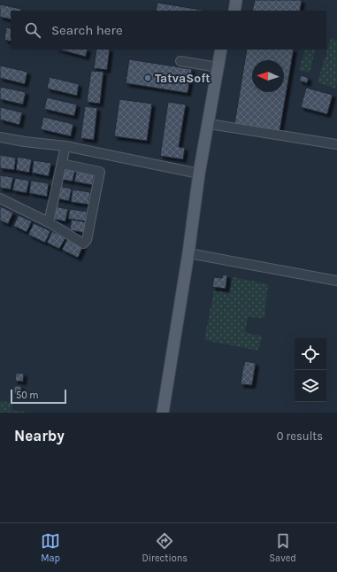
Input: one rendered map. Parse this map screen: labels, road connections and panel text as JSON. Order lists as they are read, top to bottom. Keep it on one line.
{"places":["TatvaSoft"],"scale_bar":"50 m","north":"left","page":{"search":"Search here","scale":"50 m","heading":["Nearby","0 results"],"nav":["Map","Directions","Saved"]}}
